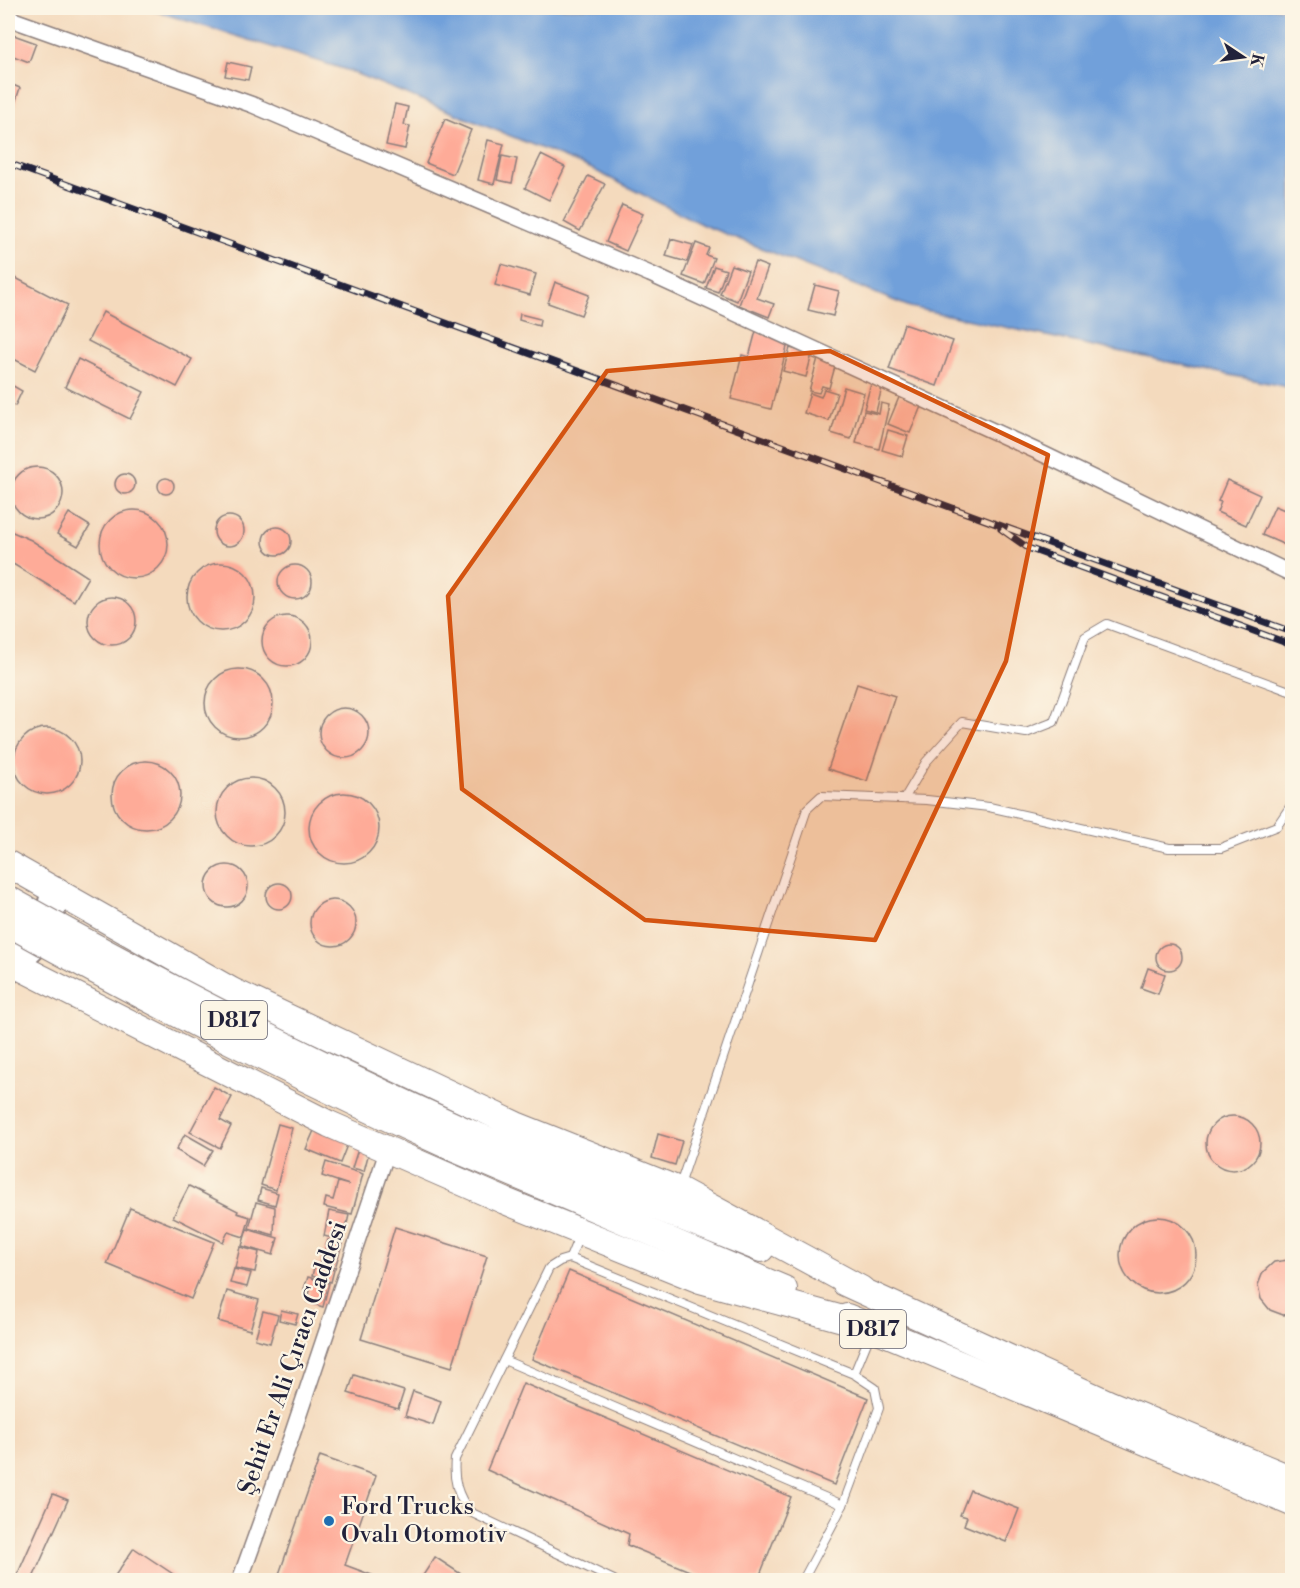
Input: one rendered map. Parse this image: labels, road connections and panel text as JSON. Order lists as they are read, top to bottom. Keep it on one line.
{"streets":{"highway":["D817"],"street":["Şehit Er Ali Çıracı Caddesi"]},"places":["Ford Trucks Ovalı Otomotiv"],"north":"right"}
